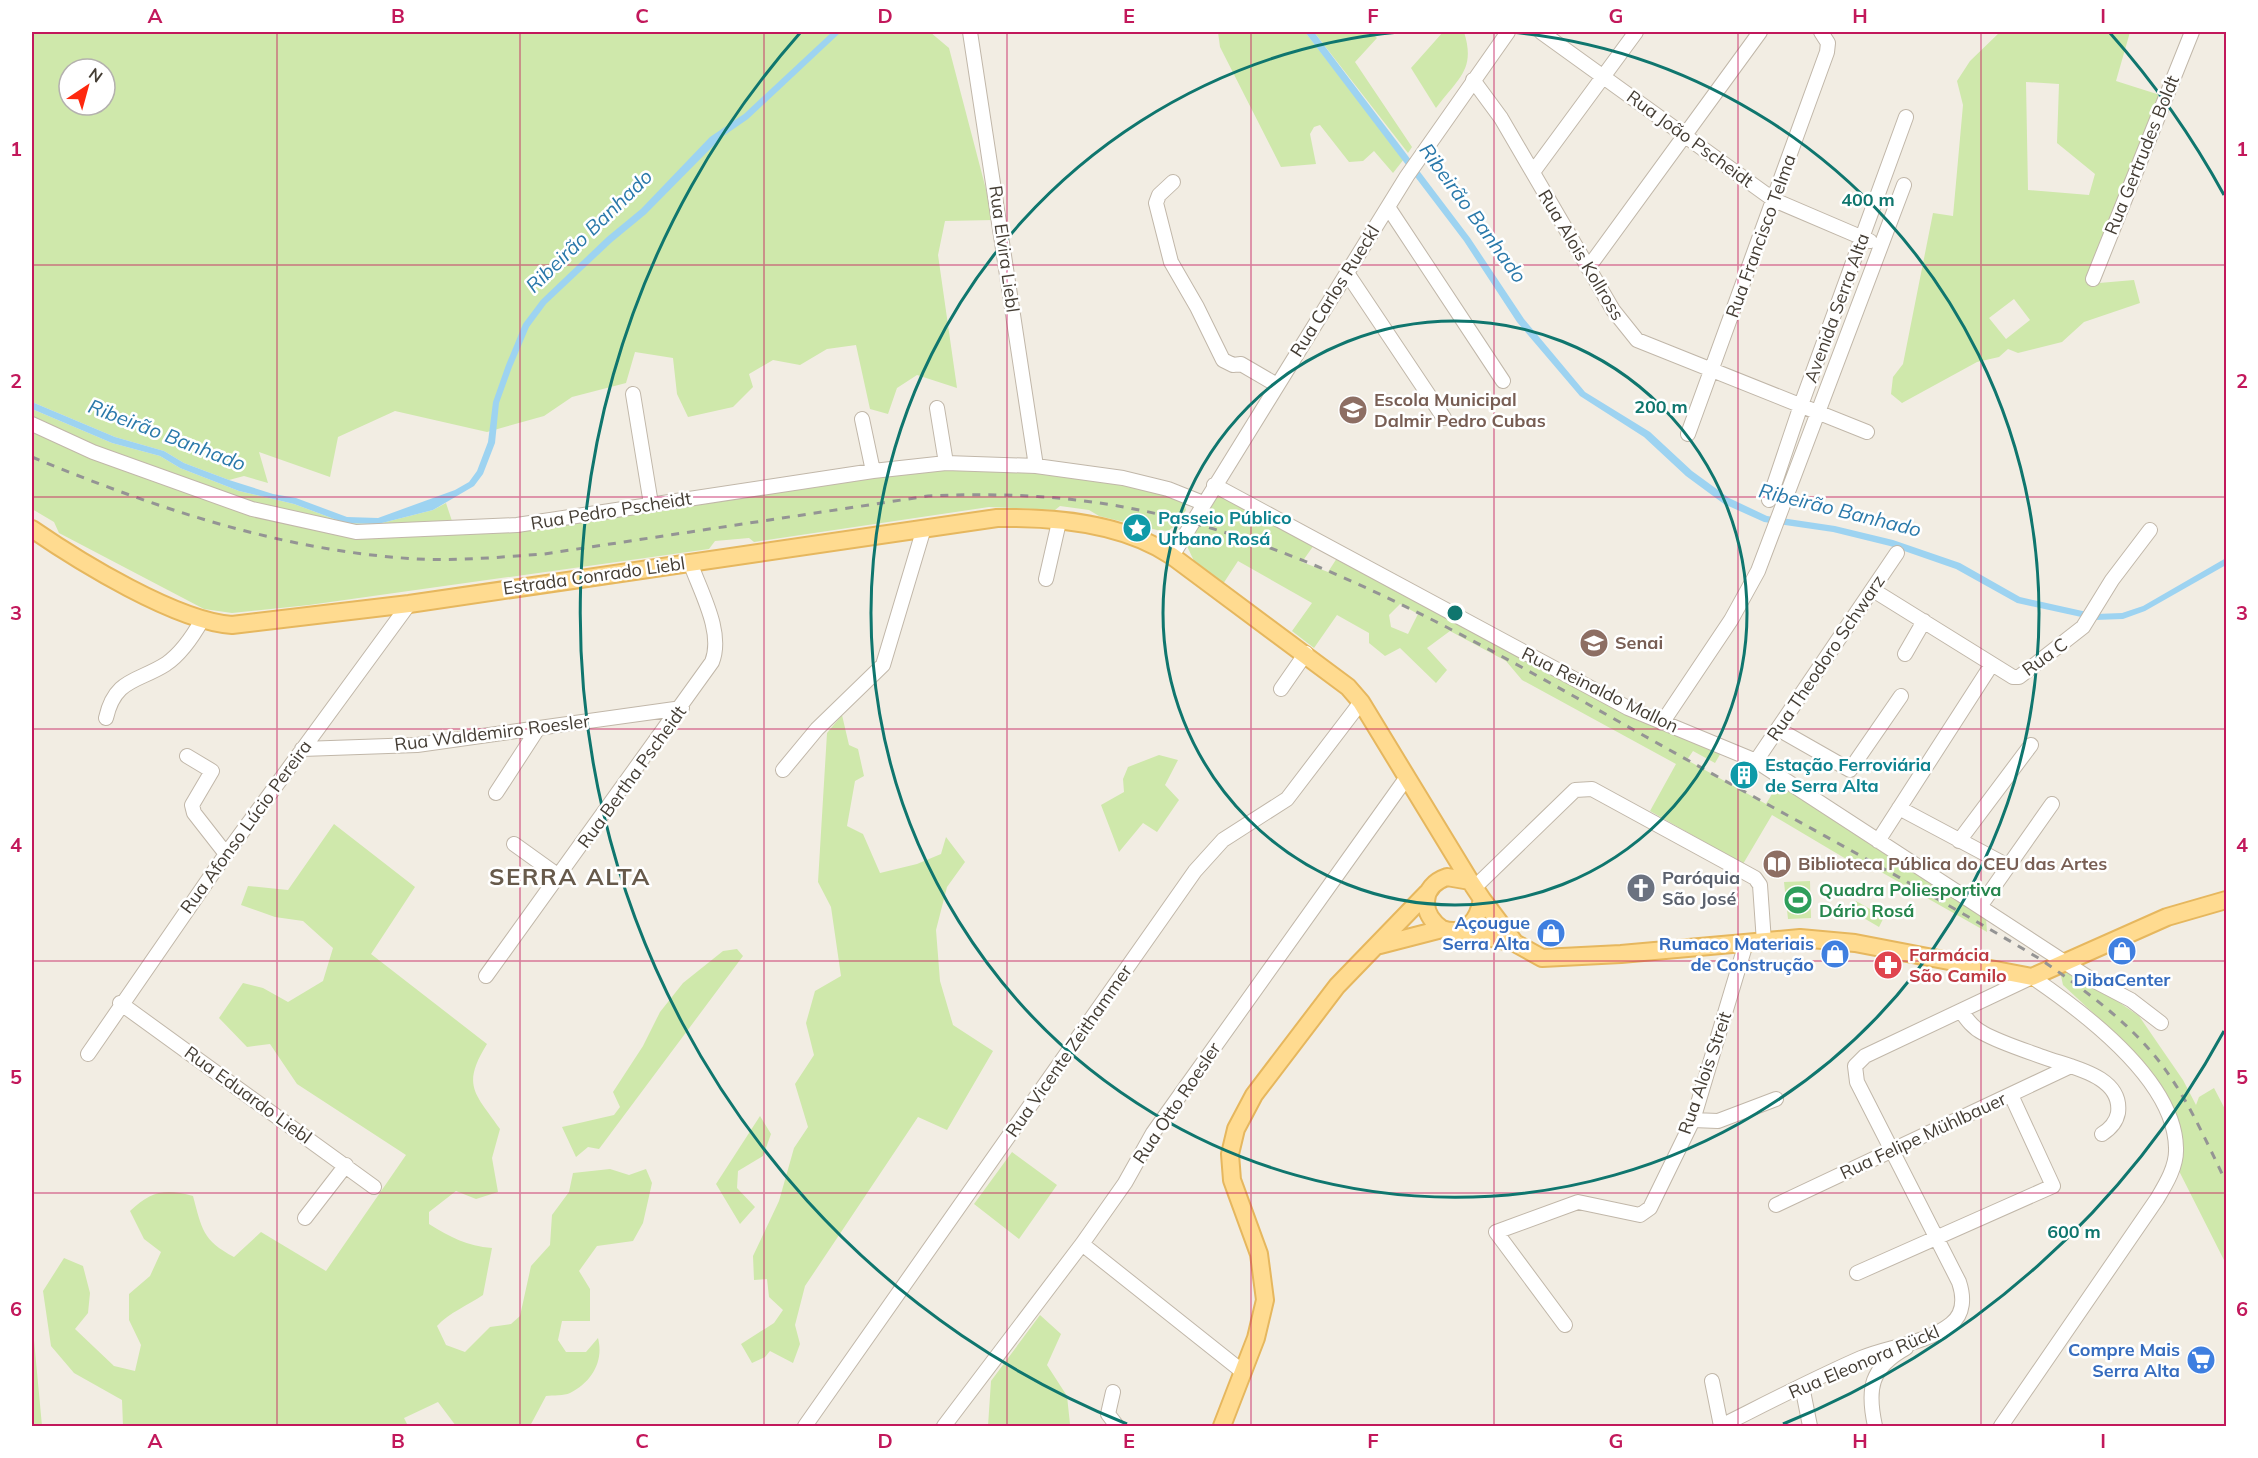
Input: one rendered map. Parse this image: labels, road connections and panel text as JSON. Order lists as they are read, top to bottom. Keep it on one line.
{"streets":{"main road":["Estrada Conrado Liebl"],"street":["Rua João Pscheidt","Rua Gertrudes Boldt","Rua Francisco Telma","Rua Elvira Liebl","Rua Alois Kollross","Rua Carlos Rueckl","Avenida Serra Alta","Rua Pedro Pscheidt","Rua C","Rua Theodoro Schwarz","Rua Reinaldo Mallon","Rua Waldemiro Roesler","Rua Bertha Pscheidt","Rua Afonso Lúcio Pereira","Rua Vicente Zeithammer","Rua Alois Streit","Rua Eduardo Liebl","Rua Otto Roesler","Rua Felipe Mühlbauer","Rua Eleonora Rückl"]},"crossings":[["Rua João Pscheidt","Rua Francisco Telma"],["Rua João Pscheidt","Avenida Serra Alta"],["Rua Francisco Telma","Rua Alois Kollross"],["Rua Elvira Liebl","Rua Pedro Pscheidt"],["Rua Alois Kollross","Rua Carlos Rueckl"],["Rua Alois Kollross","Avenida Serra Alta"],["Rua Carlos Rueckl","Rua Pedro Pscheidt"],["Rua Carlos Rueckl","Estrada Conrado Liebl"],["Rua Carlos Rueckl","Rua Reinaldo Mallon"],["Avenida Serra Alta","Rua Reinaldo Mallon"],["Estrada Conrado Liebl","Rua Bertha Pscheidt"],["Estrada Conrado Liebl","Rua Afonso Lúcio Pereira"],["Estrada Conrado Liebl","Rua Vicente Zeithammer"],["Estrada Conrado Liebl","Rua Otto Roesler"],["Rua C","Rua Theodoro Schwarz"],["Rua Theodoro Schwarz","Rua Reinaldo Mallon"],["Rua Waldemiro Roesler","Rua Bertha Pscheidt"],["Rua Waldemiro Roesler","Rua Afonso Lúcio Pereira"],["Rua Afonso Lúcio Pereira","Rua Eduardo Liebl"]],"districts":["SERRA ALTA"],"water":["Ribeirão Banhado"],"places":{"school or university":["Escola Municipal Dalmir Pedro Cubas","Senai"],"place":["Passeio Público Urbano Rosá"],"building":["Estação Ferroviária de Serra Alta"],"library":["Biblioteca Pública do CEU das Artes"],"church":["Paróquia São José"],"sports":["Quadra Poliesportiva Dário Rosá"],"shop":["Açougue Serra Alta","DibaCenter","Rumaco Materiais de Construção"],"pharmacy":["Farmácia São Camilo"],"supermarket":["Compre Mais Serra Alta"]},"north":"top right","grid":{"columns":["A","B","C","D","E","F","G","H","I"],"rows":["1","2","3","4","5","6"]},"rings":["400 m","200 m","600 m"]}
